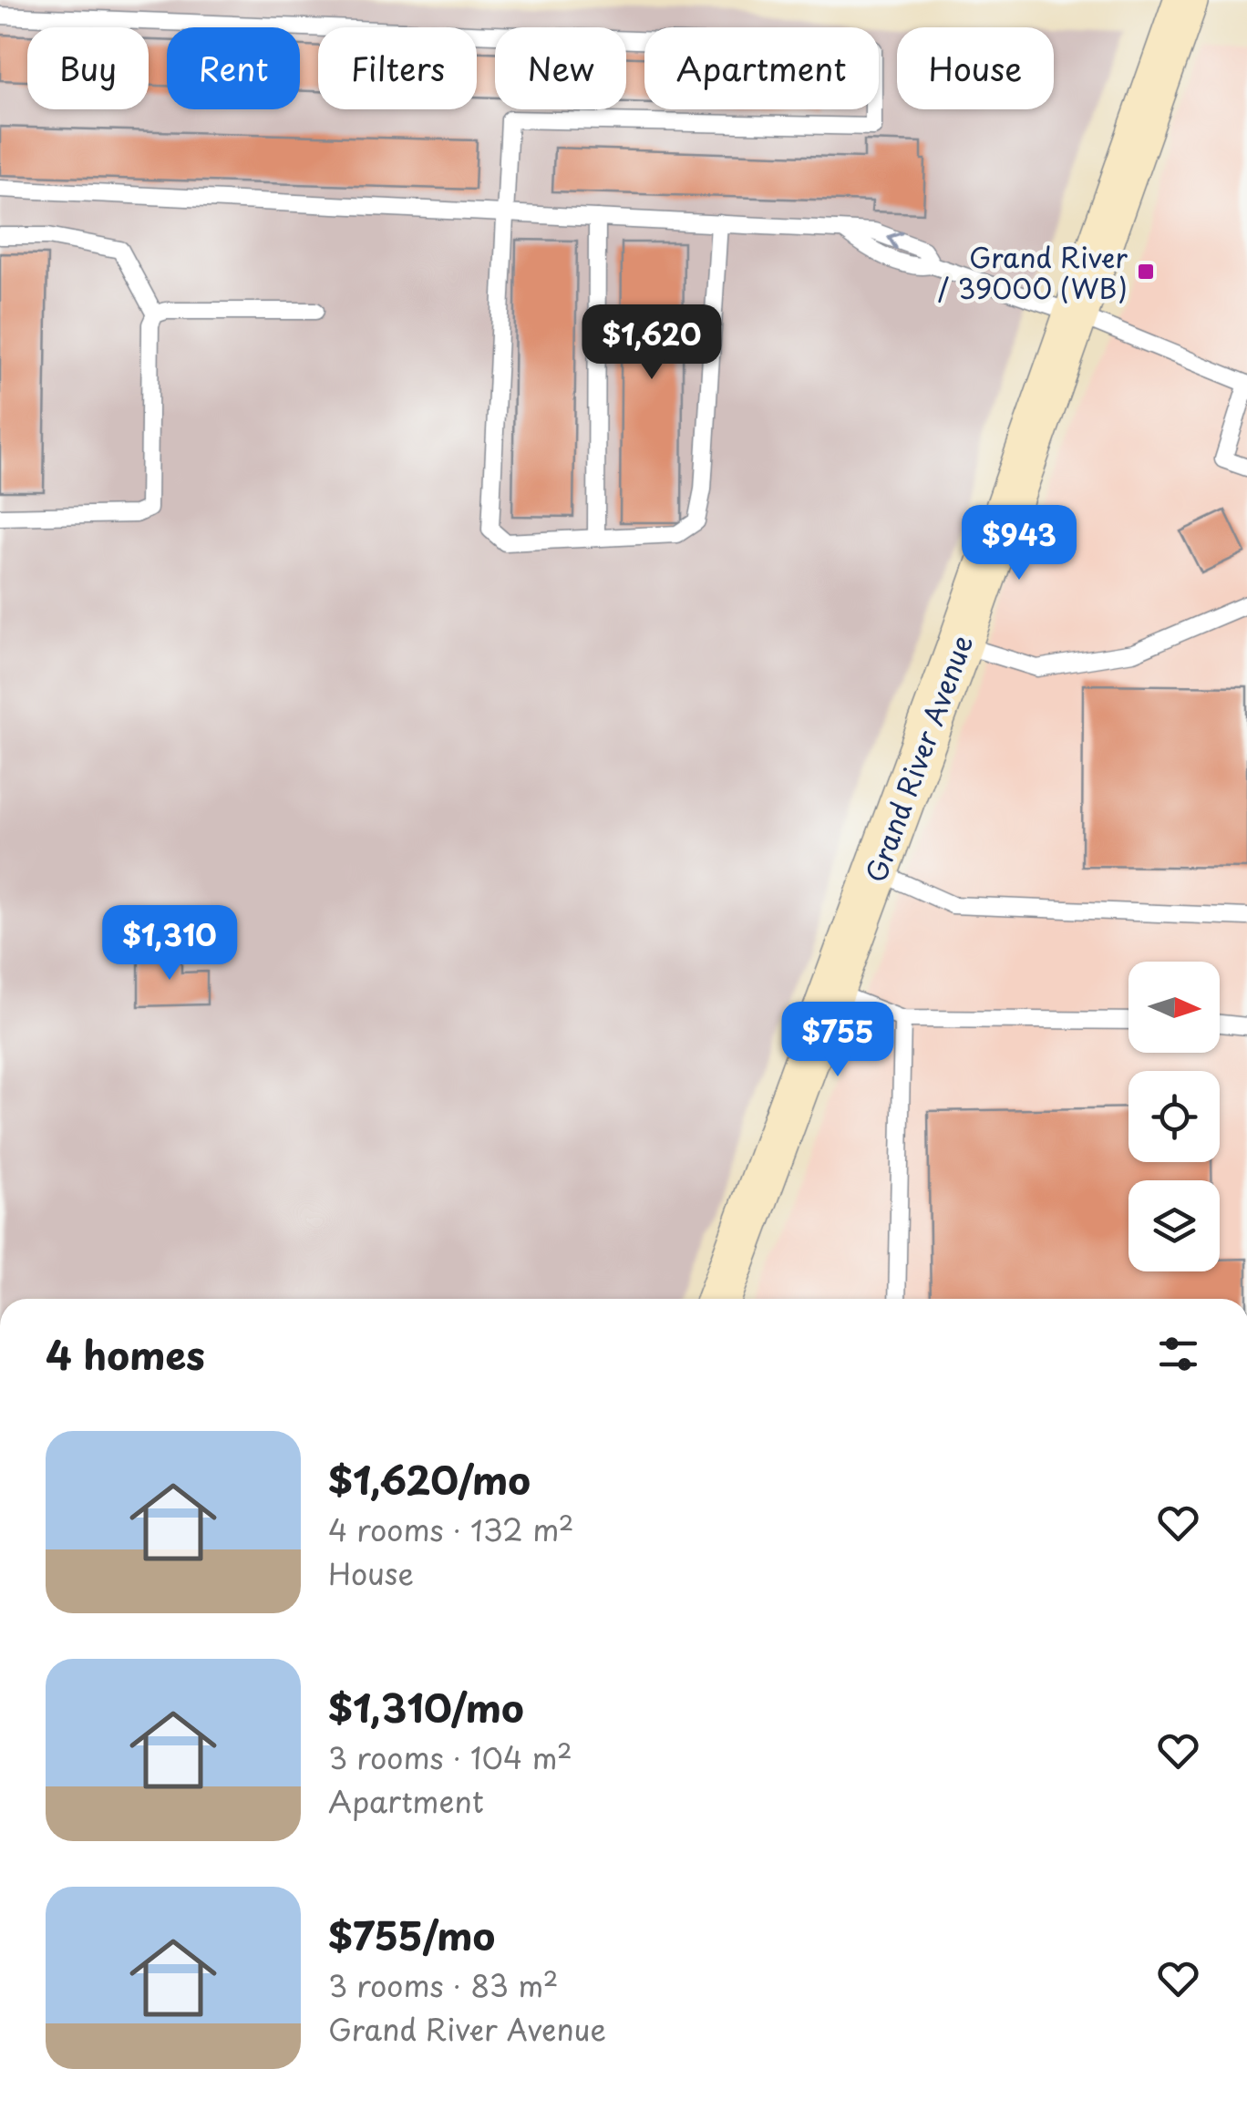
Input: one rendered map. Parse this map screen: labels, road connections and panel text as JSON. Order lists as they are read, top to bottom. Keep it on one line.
{"streets":{"main road":["Grand River Avenue"]},"places":{"transit":["Grand River / 39000 (WB)"]},"north":"right","page":{"chip":["Buy","Rent","Filters","New","Apartment","House"],"price":["$1,620","$943","$1,310","$755"],"heading":"4 homes","list":[{"name":"$1,620/mo","note":"4 rooms · 132 m² · House"},{"name":"$1,310/mo","note":"3 rooms · 104 m² · Apartment"},{"name":"$755/mo","note":"3 rooms · 83 m² · Grand River Avenue"}]}}
